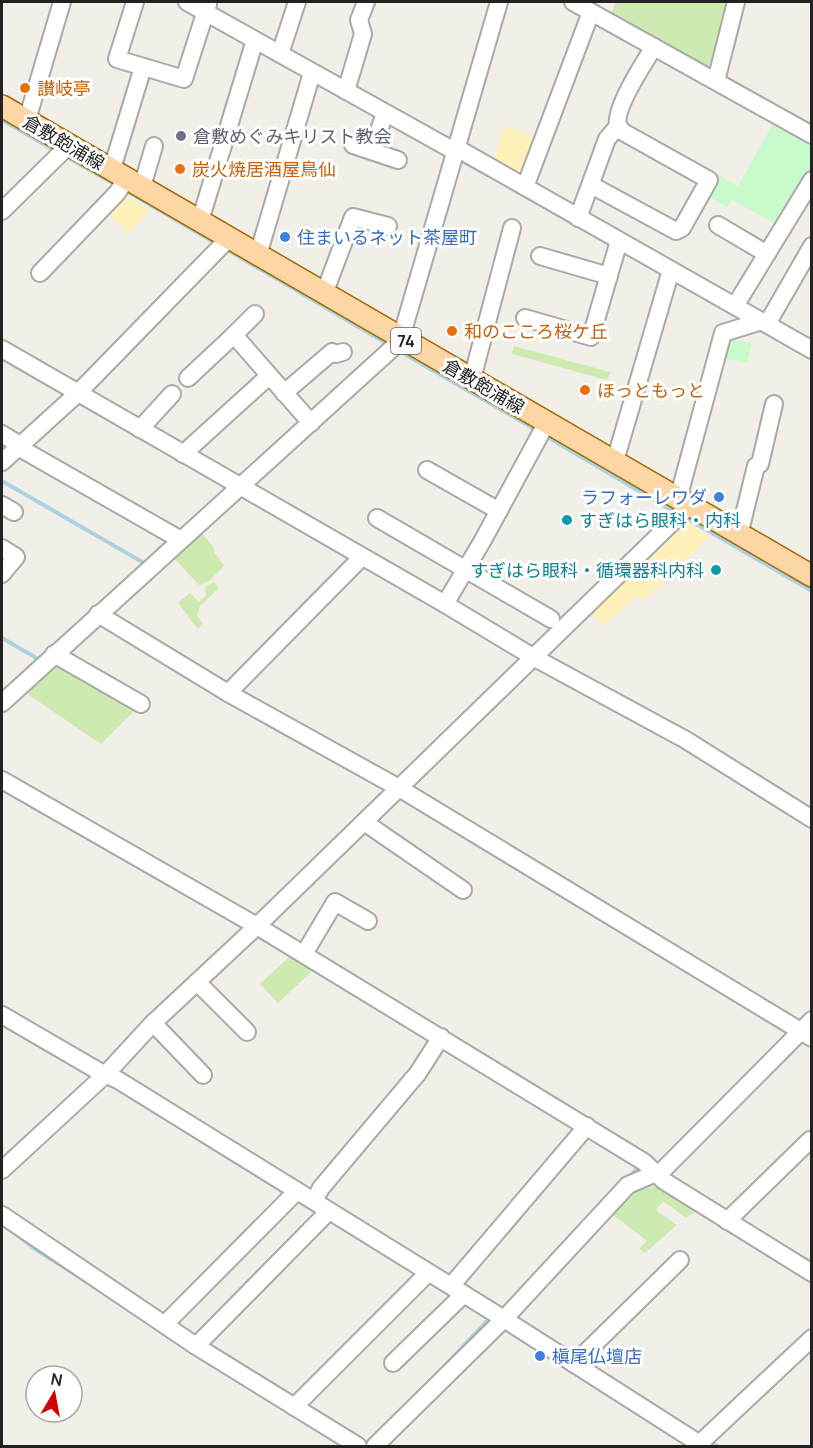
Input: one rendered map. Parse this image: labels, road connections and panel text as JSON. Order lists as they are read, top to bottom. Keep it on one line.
{"streets":{"main road":["倉敷飽浦線","74"]},"places":["讃岐亭","倉敷めぐみキリスト教会","炭火焼居酒屋鳥仙","住まいるネット茶屋町","和のこころ桜ケ丘","ほっともっと","ラフォーレワダ","すぎはら眼科・内科","すぎはら眼科・循環器科内科","槇尾仏壇店"],"north":"top"}
